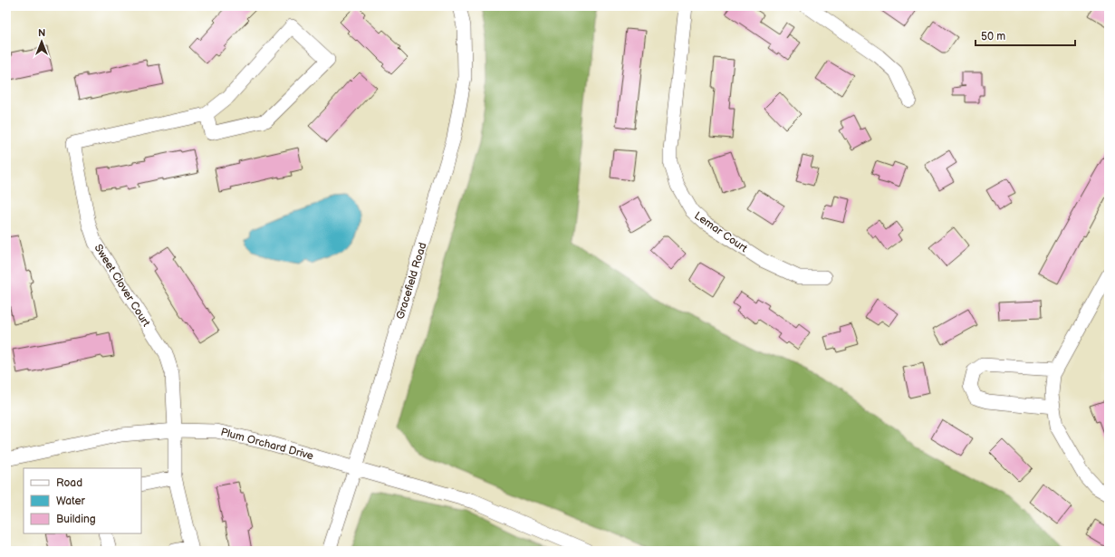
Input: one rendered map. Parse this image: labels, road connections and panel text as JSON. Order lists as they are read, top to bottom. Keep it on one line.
{"streets":{"street":["Lemar Court","Gracefield Road","Sweet Clover Court","Plum Orchard Drive"]},"crossings":[["Gracefield Road","Plum Orchard Drive"],["Sweet Clover Court","Plum Orchard Drive"]],"legend":["Road","Water","Building"],"scale_bar":"50 m","north":"top"}
